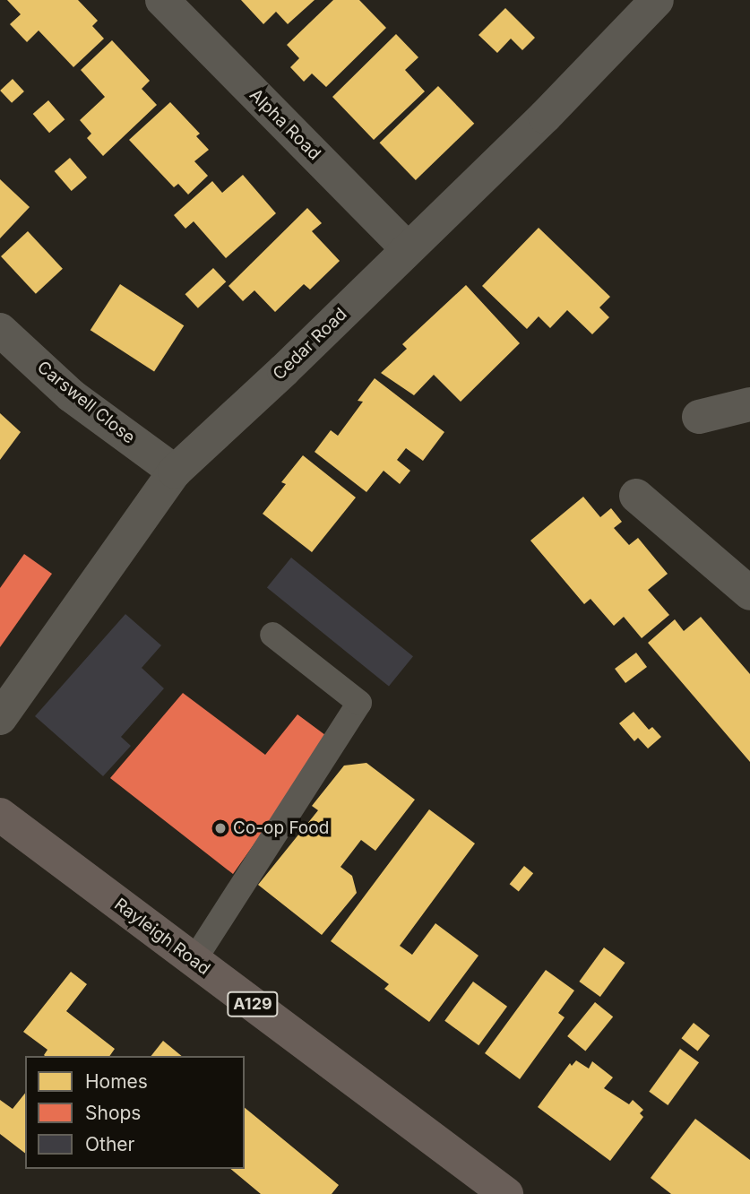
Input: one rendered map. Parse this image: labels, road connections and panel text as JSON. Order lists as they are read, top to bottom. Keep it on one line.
{"streets":{"main road":["Rayleigh Road","A129"],"street":["Alpha Road","Cedar Road","Carswell Close"]},"crossings":[["Alpha Road","Cedar Road"],["Cedar Road","Carswell Close"]],"places":["Co-op Food"],"legend":["Homes","Shops","Other"]}
